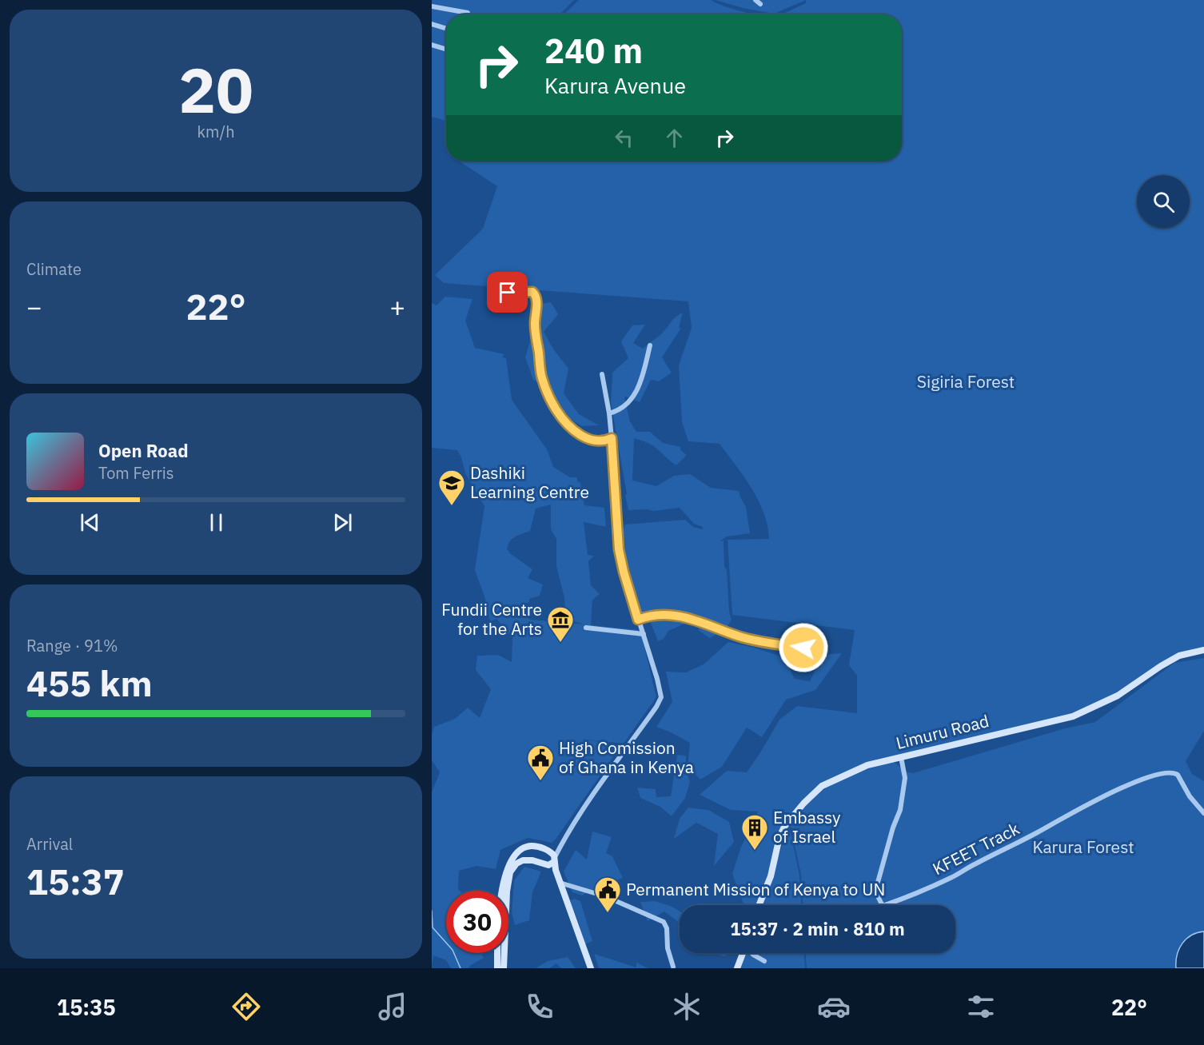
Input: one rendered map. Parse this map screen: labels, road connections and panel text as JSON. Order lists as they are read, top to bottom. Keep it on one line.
{"streets":{"main road":["Limuru Road"],"street":["KFEET Track"]},"crossings":[["Limuru Road","KFEET Track"]],"parks":["Sigiria Forest","Karura Forest"],"places":{"school or university":["Dashiki Learning Centre"],"museum":["Fundii Centre for the Arts"],"public building":["High Comission of Ghana in Kenya","Permanent Mission of Kenya to UN"],"building":["Embassy of Israel"]},"page":{"tile":[["20","km/h"],"Climate",["Range · 91%","455 km"],["Arrival","15:37"]],"turn":["240 m","Karura Avenue"],"heat":["−","22°","+"],"song":["Open Road","Tom Ferris"],"limit":"30","trip":"15:37 · 2 min · 810 m","tabs":["15:35","22°"]}}
